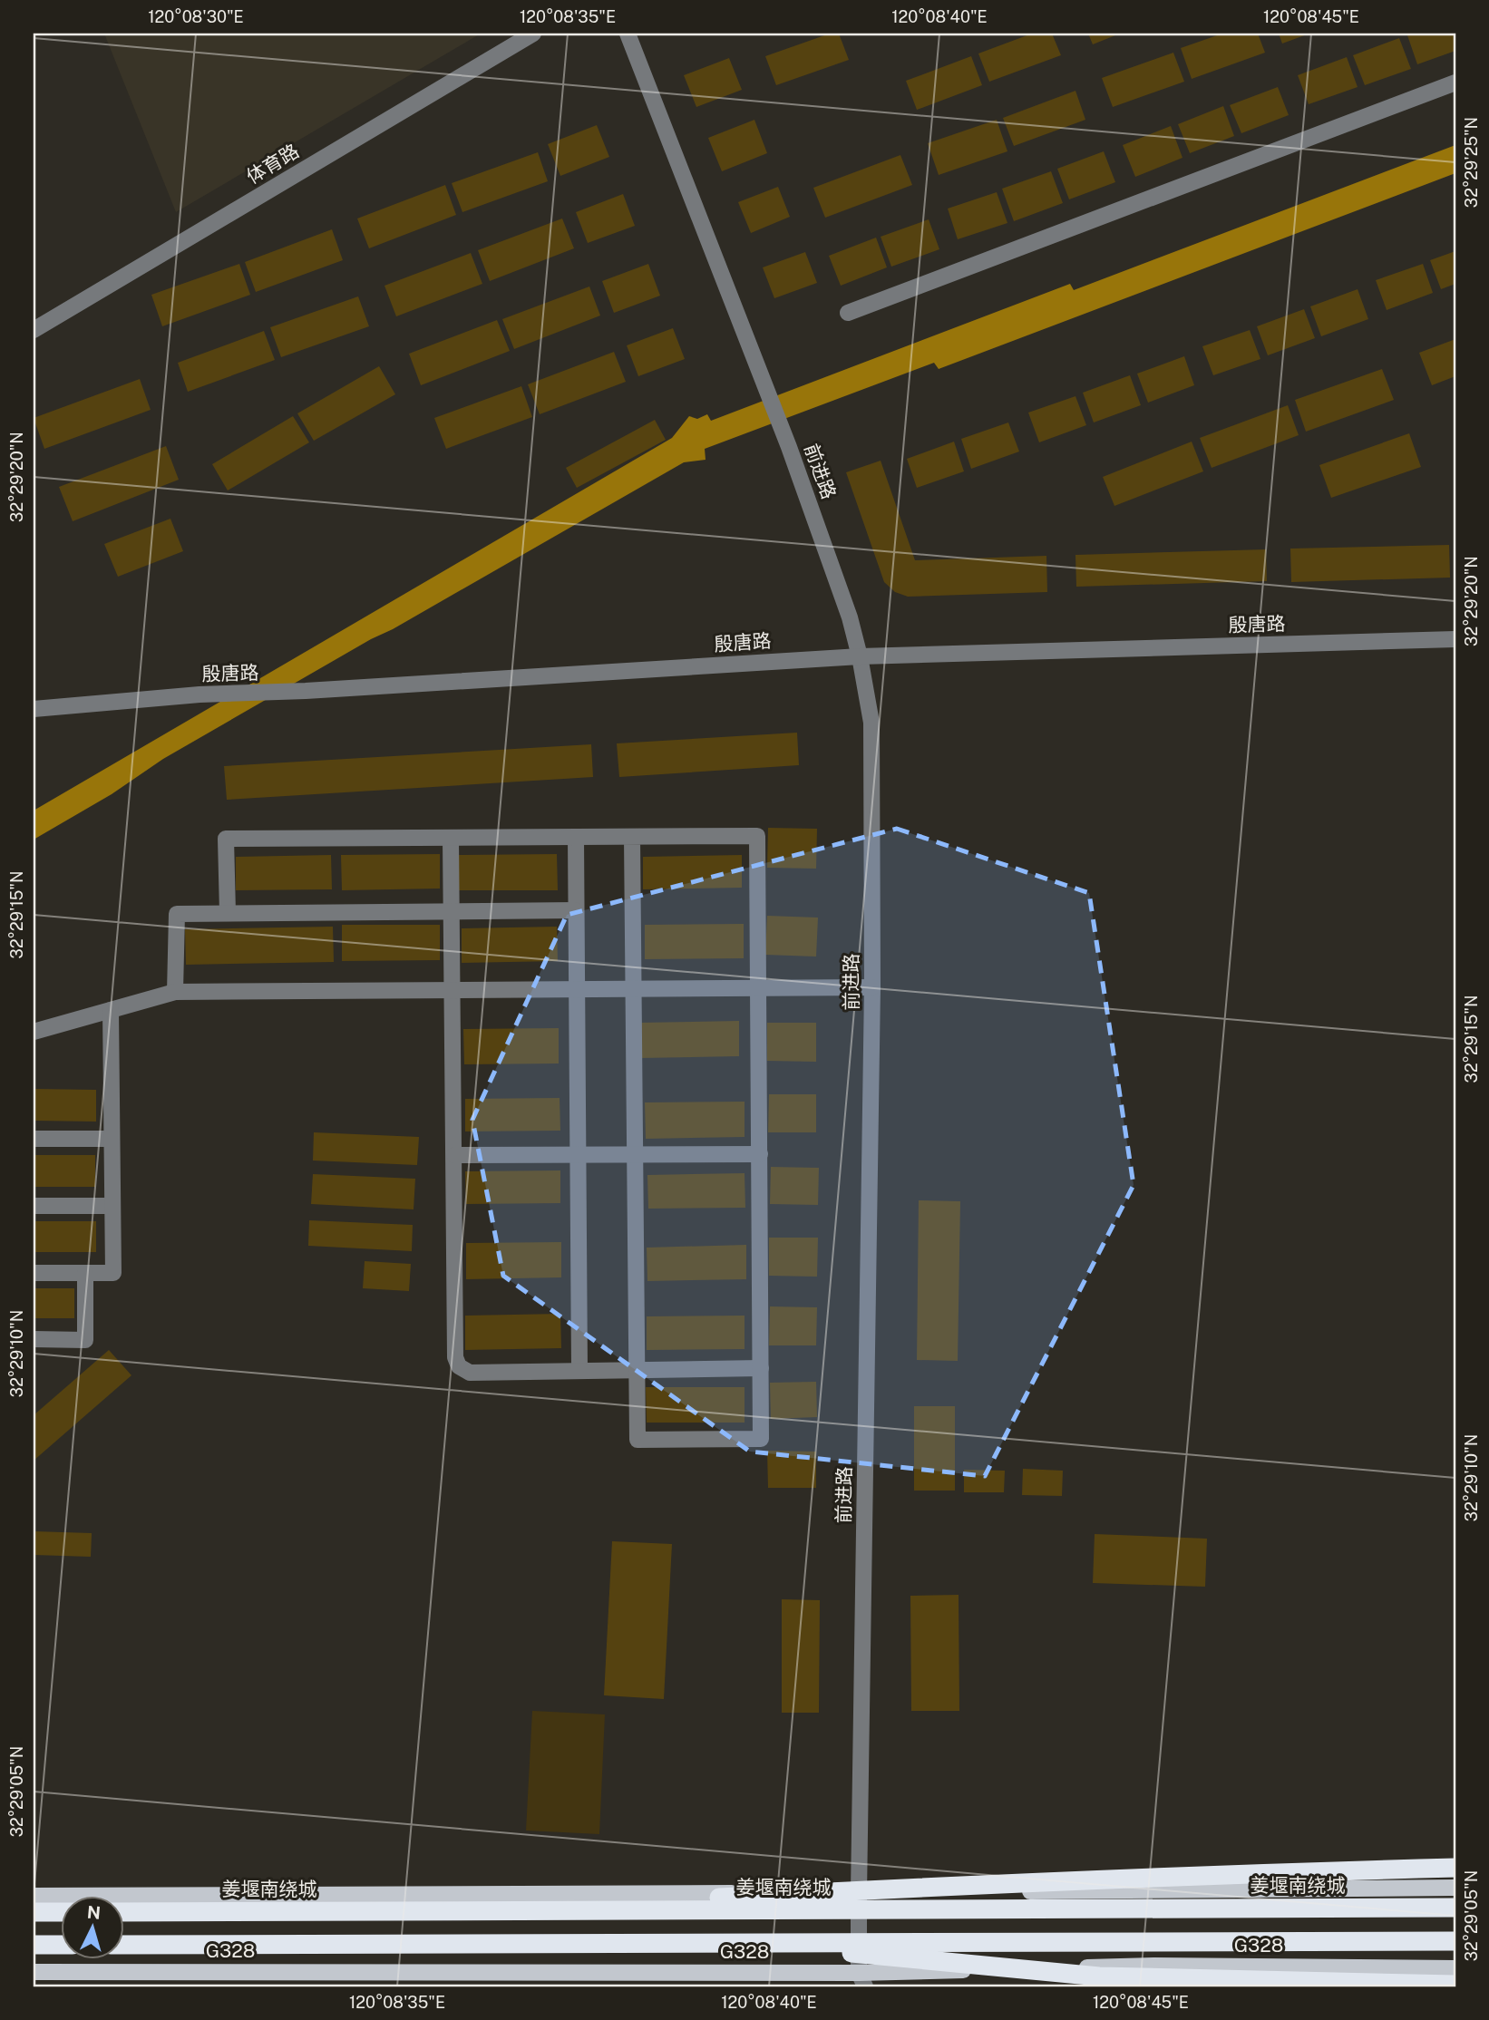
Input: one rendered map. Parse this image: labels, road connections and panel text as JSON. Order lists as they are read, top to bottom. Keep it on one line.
{"streets":{"highway":["姜堰南绕城"],"main road":["G328"],"street":["体育路","前进路","殷唐路"]},"crossings":[["前进路","殷唐路"],["前进路","G328"]],"north":"top","coordinates":["120°08'30\"E","120°08'35\"E","120°08'40\"E","120°08'45\"E","32°29'25\"N","32°29'20\"N","32°29'15\"N","32°29'10\"N","32°29'05\"N"]}
